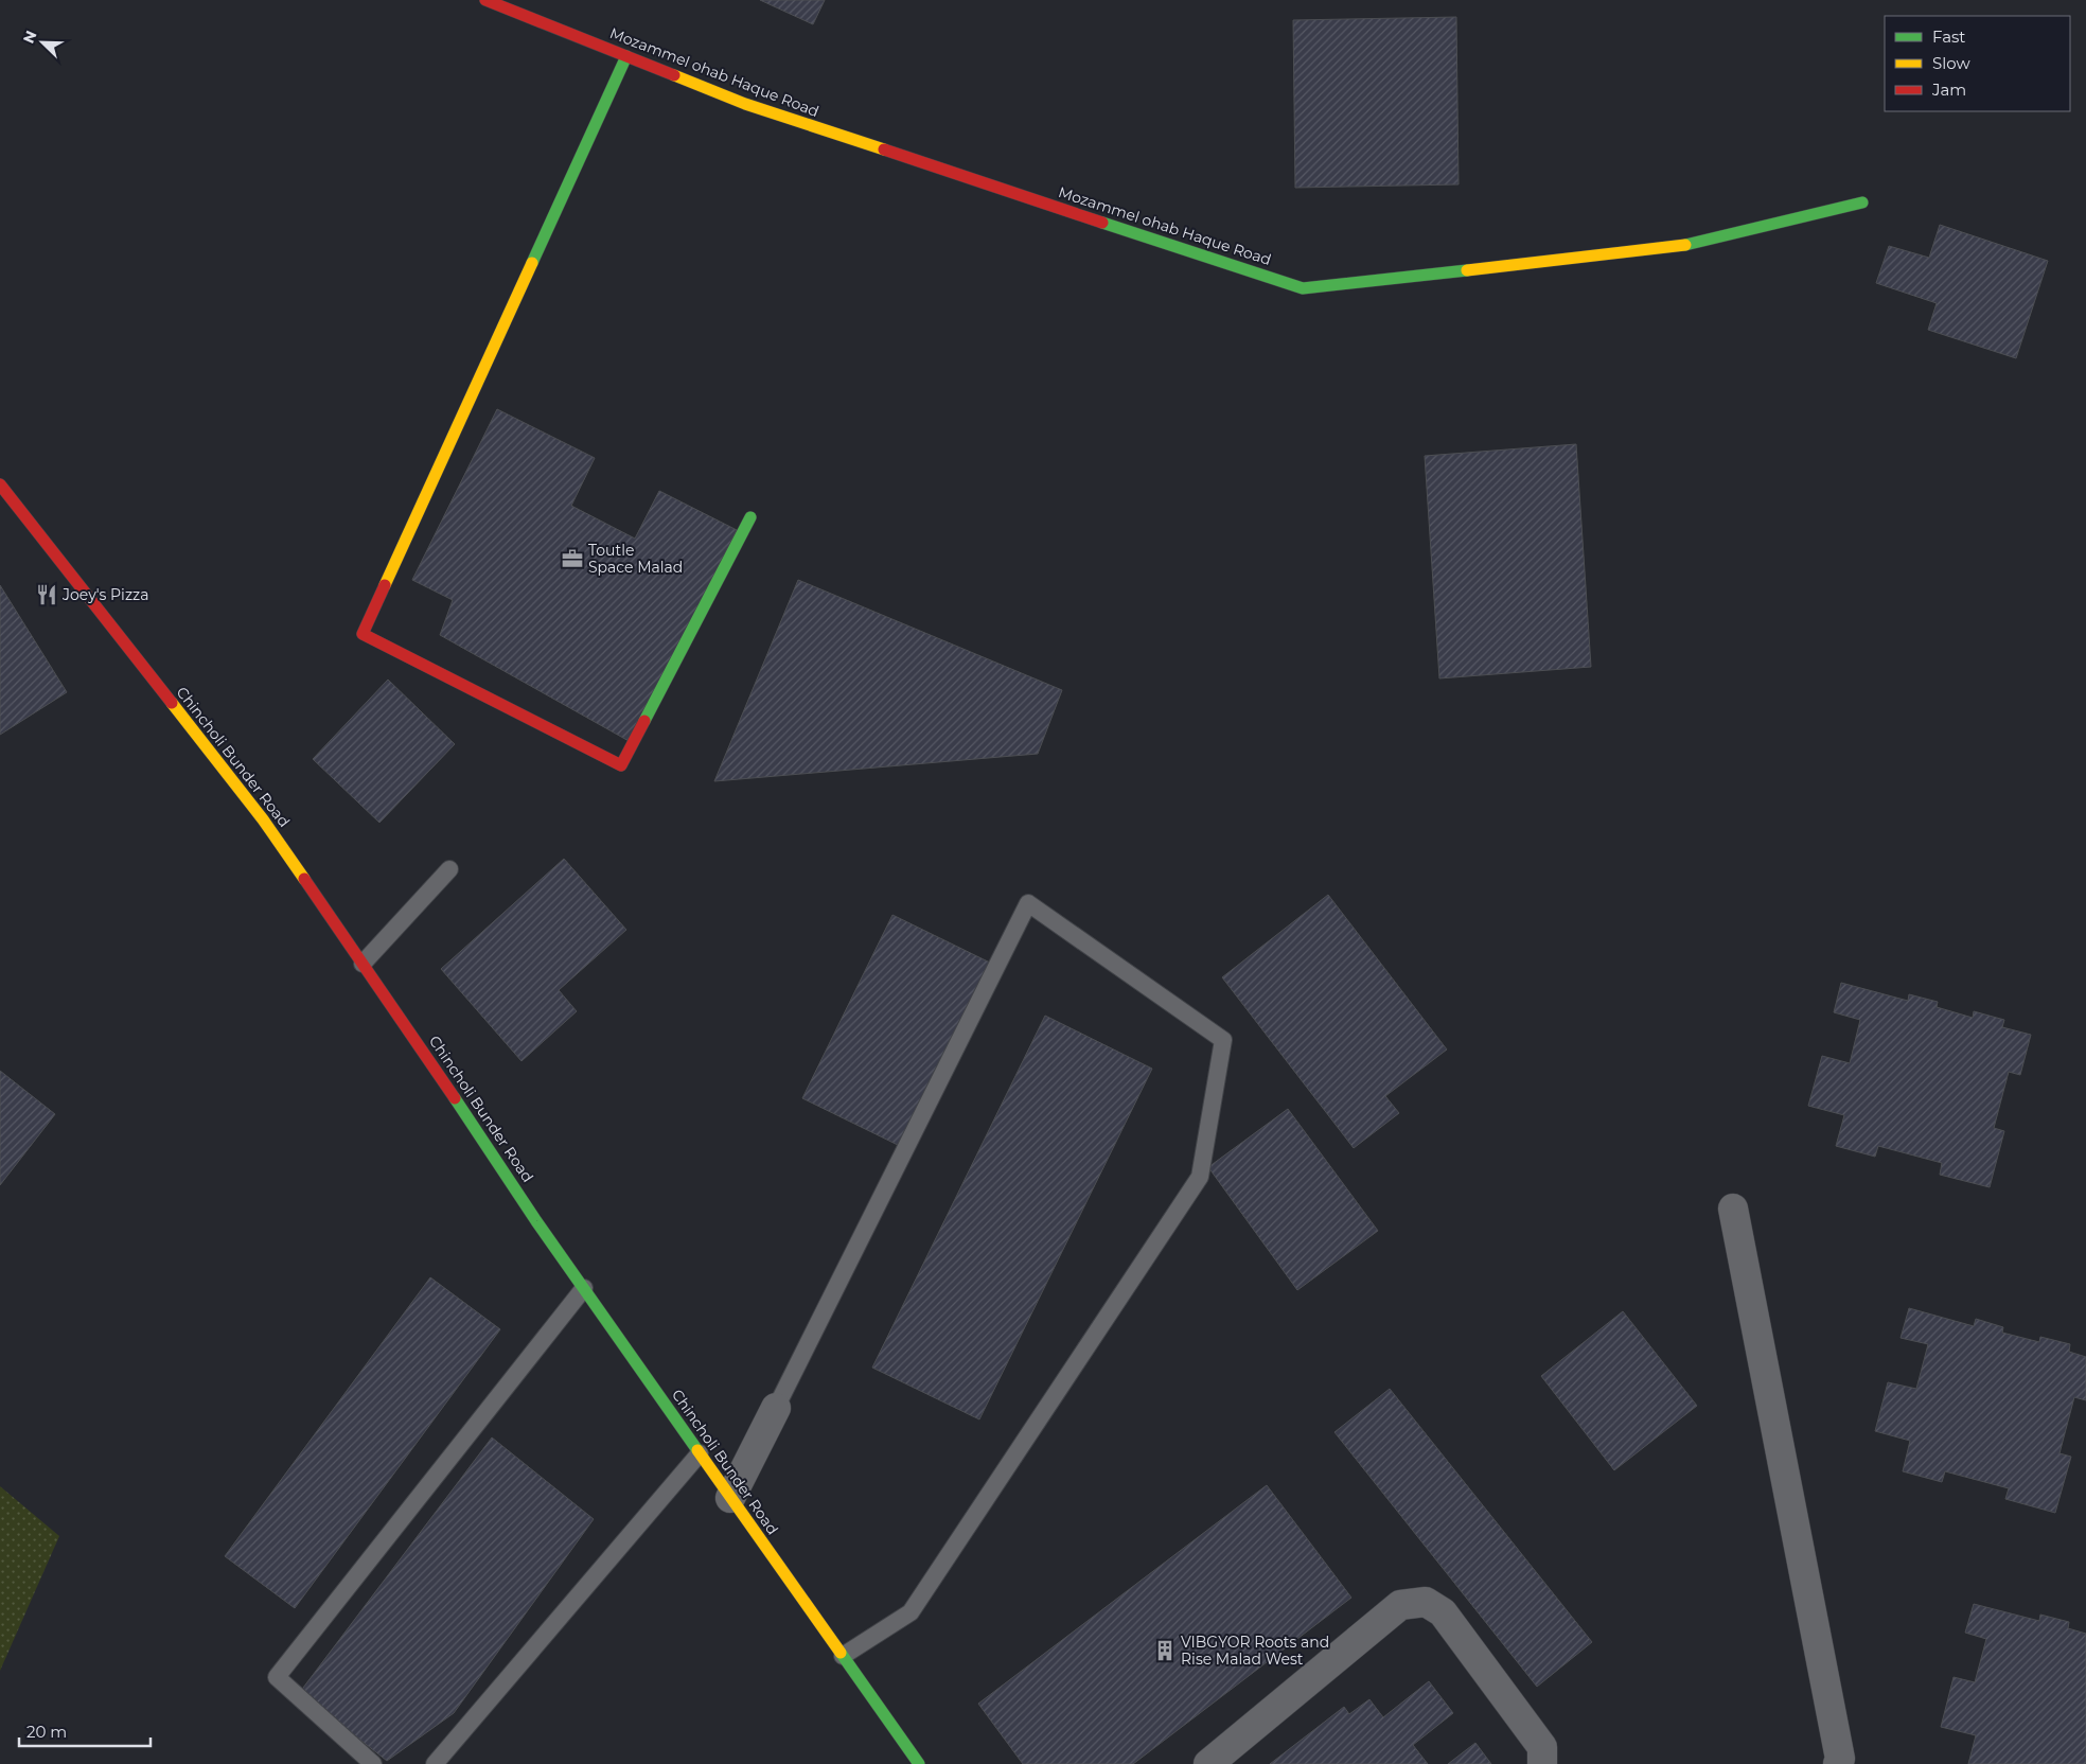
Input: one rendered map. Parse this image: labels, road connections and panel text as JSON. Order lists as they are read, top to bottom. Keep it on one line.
{"streets":{"street":["Mozammel ohab Haque Road","Chincholi Bunder Road"]},"places":{"office":["Toutle Space Malad"],"restaurant":["Joey's Pizza"],"building":["VIBGYOR Roots and Rise Malad West"]},"legend":["Fast","Slow","Jam"],"scale_bar":"20 m","north":"top left"}
